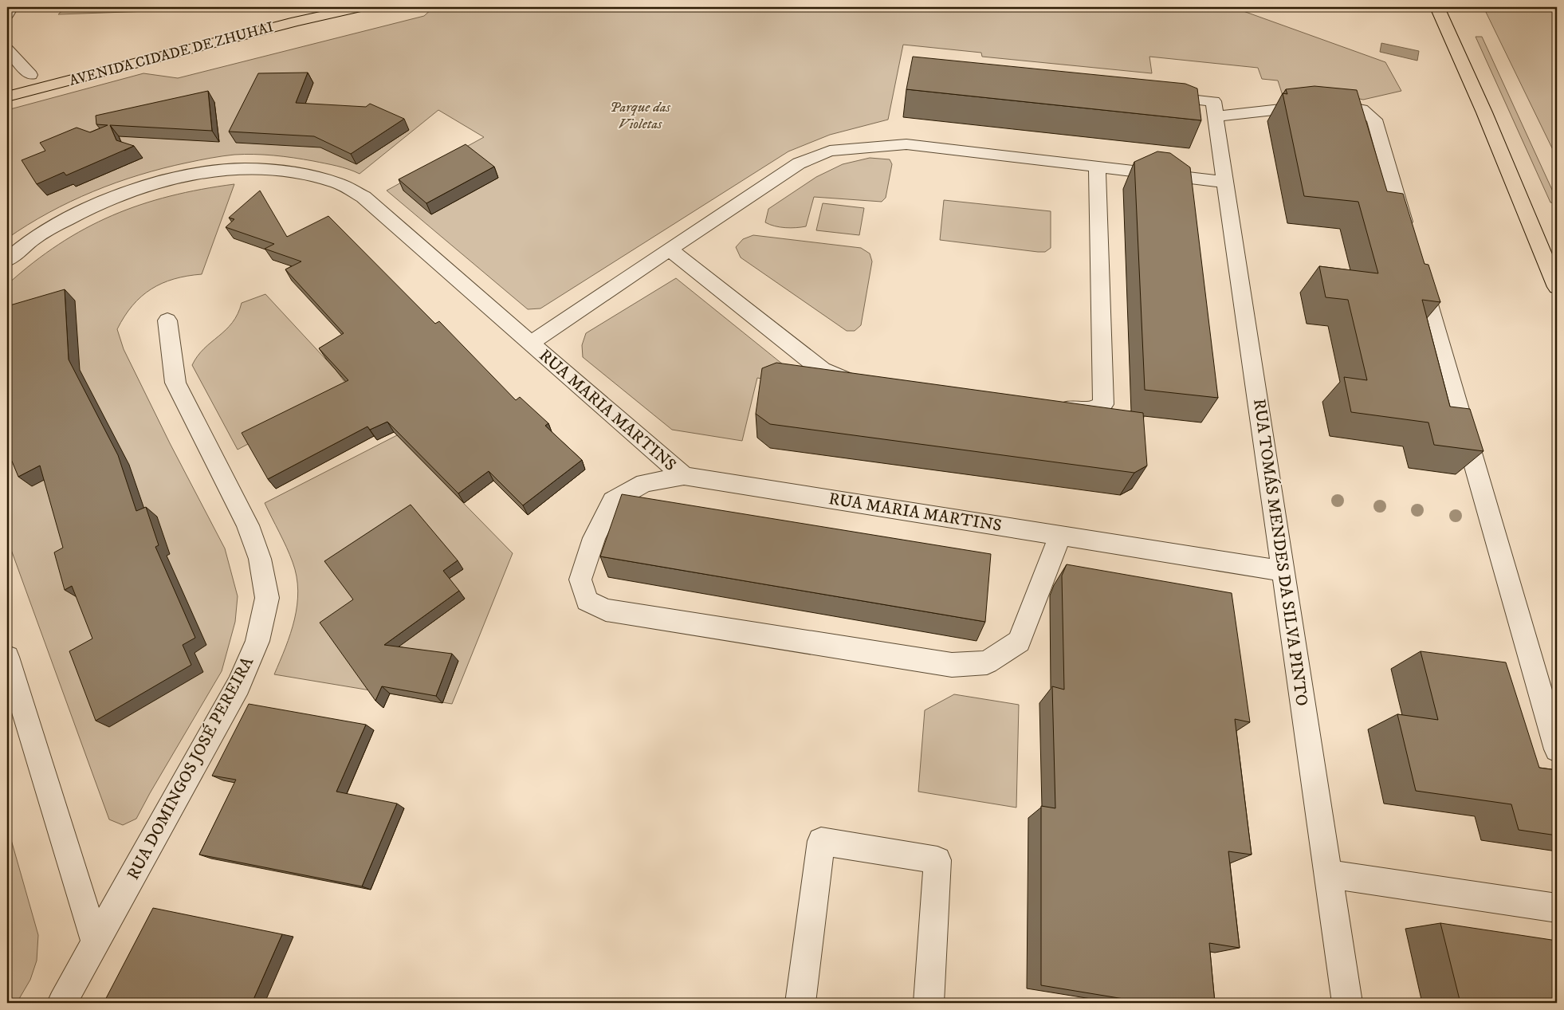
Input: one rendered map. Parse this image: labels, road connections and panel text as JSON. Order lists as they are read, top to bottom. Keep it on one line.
{"streets":{"main road":["AVENIDA CIDADE DE ZHUHAI"],"street":["RUA MARIA MARTINS","RUA TOMÁS MENDES DA SILVA PINTO","RUA DOMINGOS JOSÉ PEREIRA"]},"crossings":[["RUA MARIA MARTINS","RUA TOMÁS MENDES DA SILVA PINTO"]],"parks":["Parque das Violetas"]}
